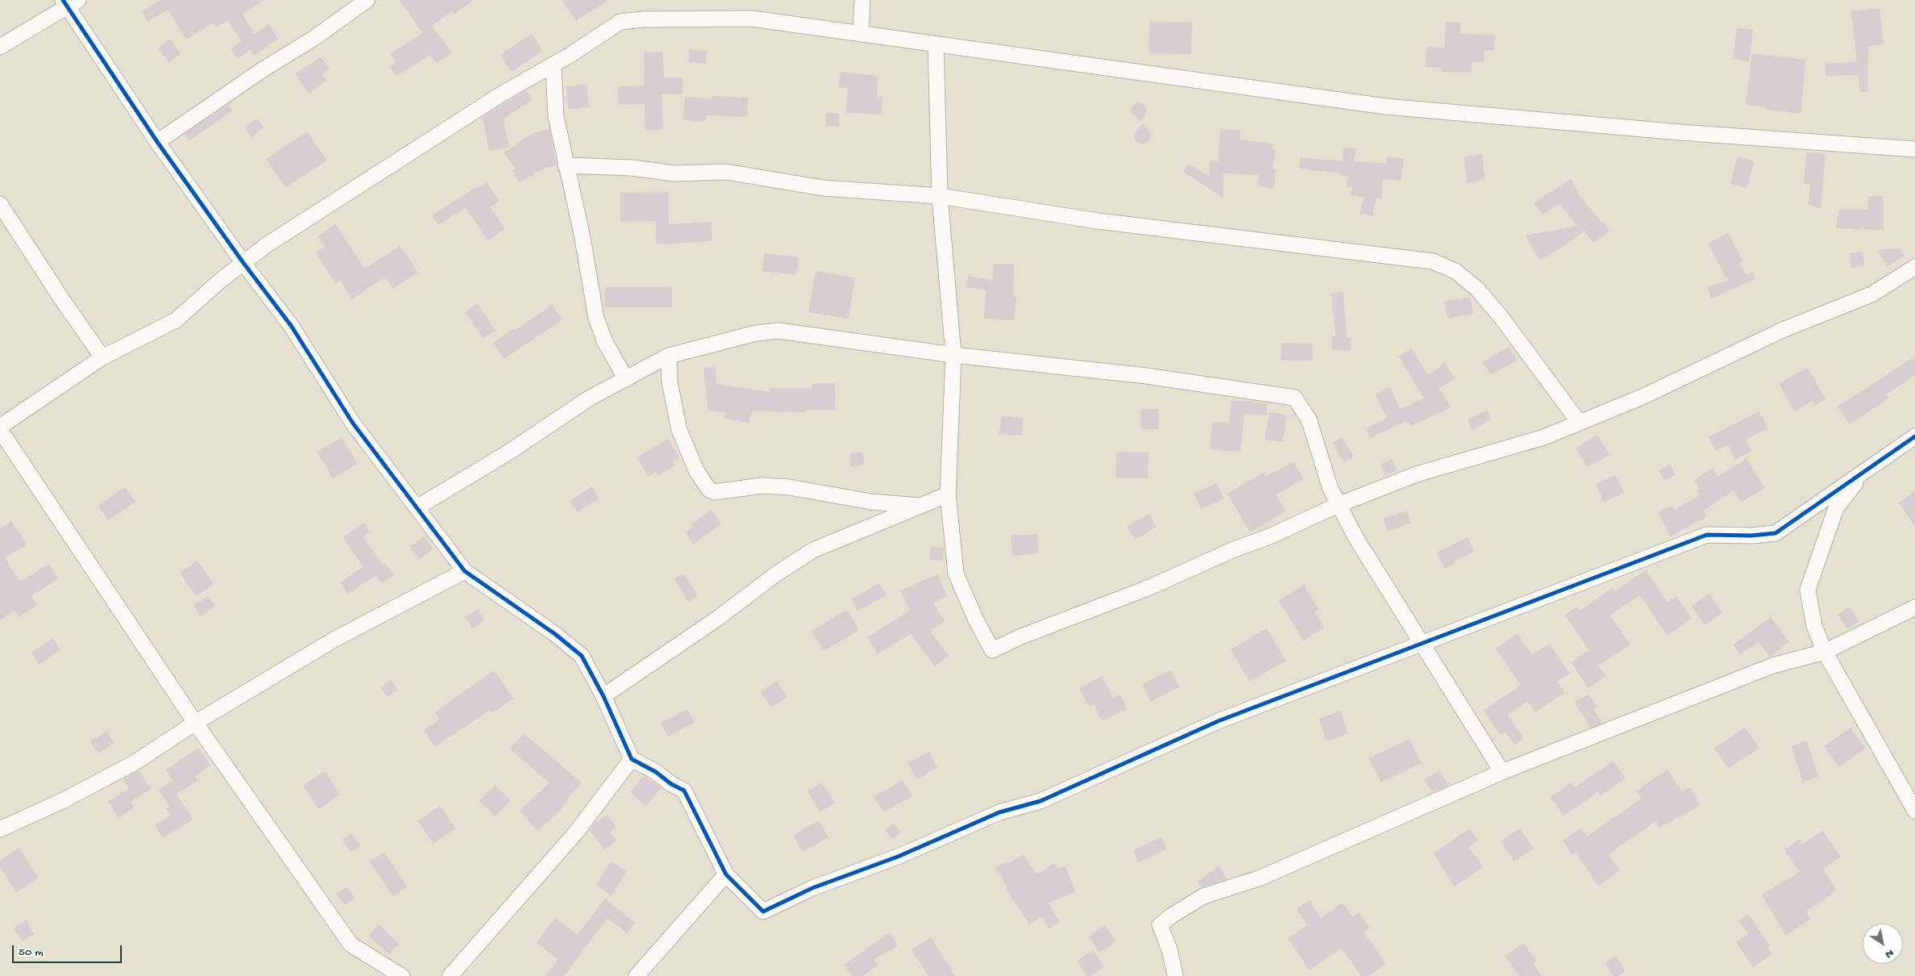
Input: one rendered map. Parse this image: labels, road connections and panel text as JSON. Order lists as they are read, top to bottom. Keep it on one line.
{"scale_bar":"50 m","north":"bottom right"}
